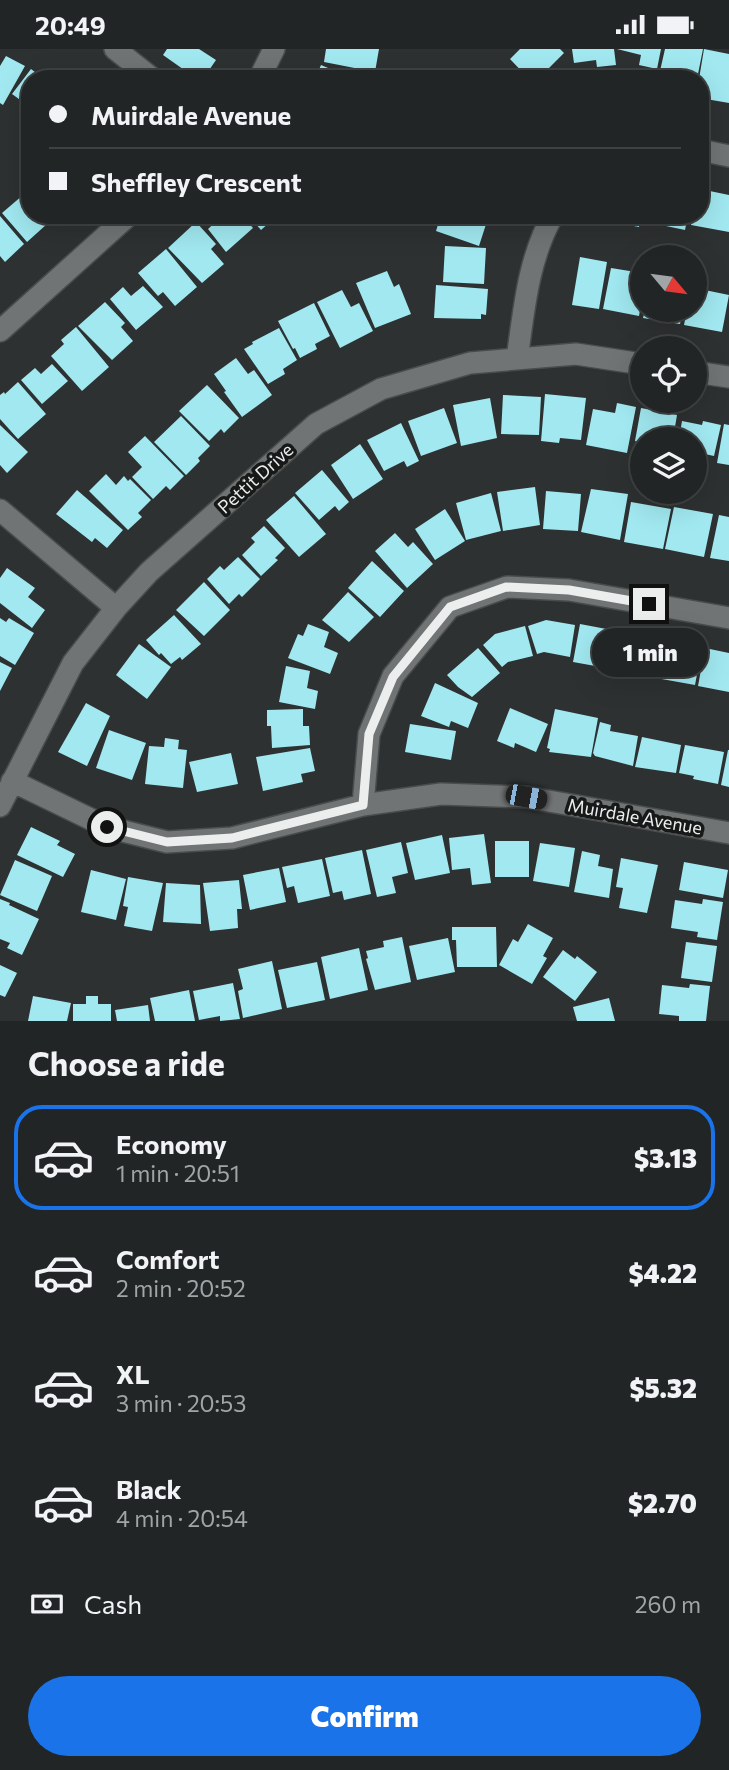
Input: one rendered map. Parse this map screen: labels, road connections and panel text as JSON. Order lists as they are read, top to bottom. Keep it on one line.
{"streets":{"street":["Pettit Drive","Muirdale Avenue"]},"crossings":[["Pettit Drive","Muirdale Avenue"]],"north":"bottom right","page":{"status":"20:49","banner":["Muirdale Avenue","Sheffley Crescent"],"bubble":"1 min","heading":"Choose a ride","list":[{"name":"Economy","note":"1 min · 20:51","value":"$3.13"},{"name":"Comfort","note":"2 min · 20:52","value":"$4.22"},{"name":"XL","note":"3 min · 20:53","value":"$5.32"},{"name":"Black","note":"4 min · 20:54","value":"$2.70"}],"pay":["Cash","260 m"],"buttons":"Confirm"}}
